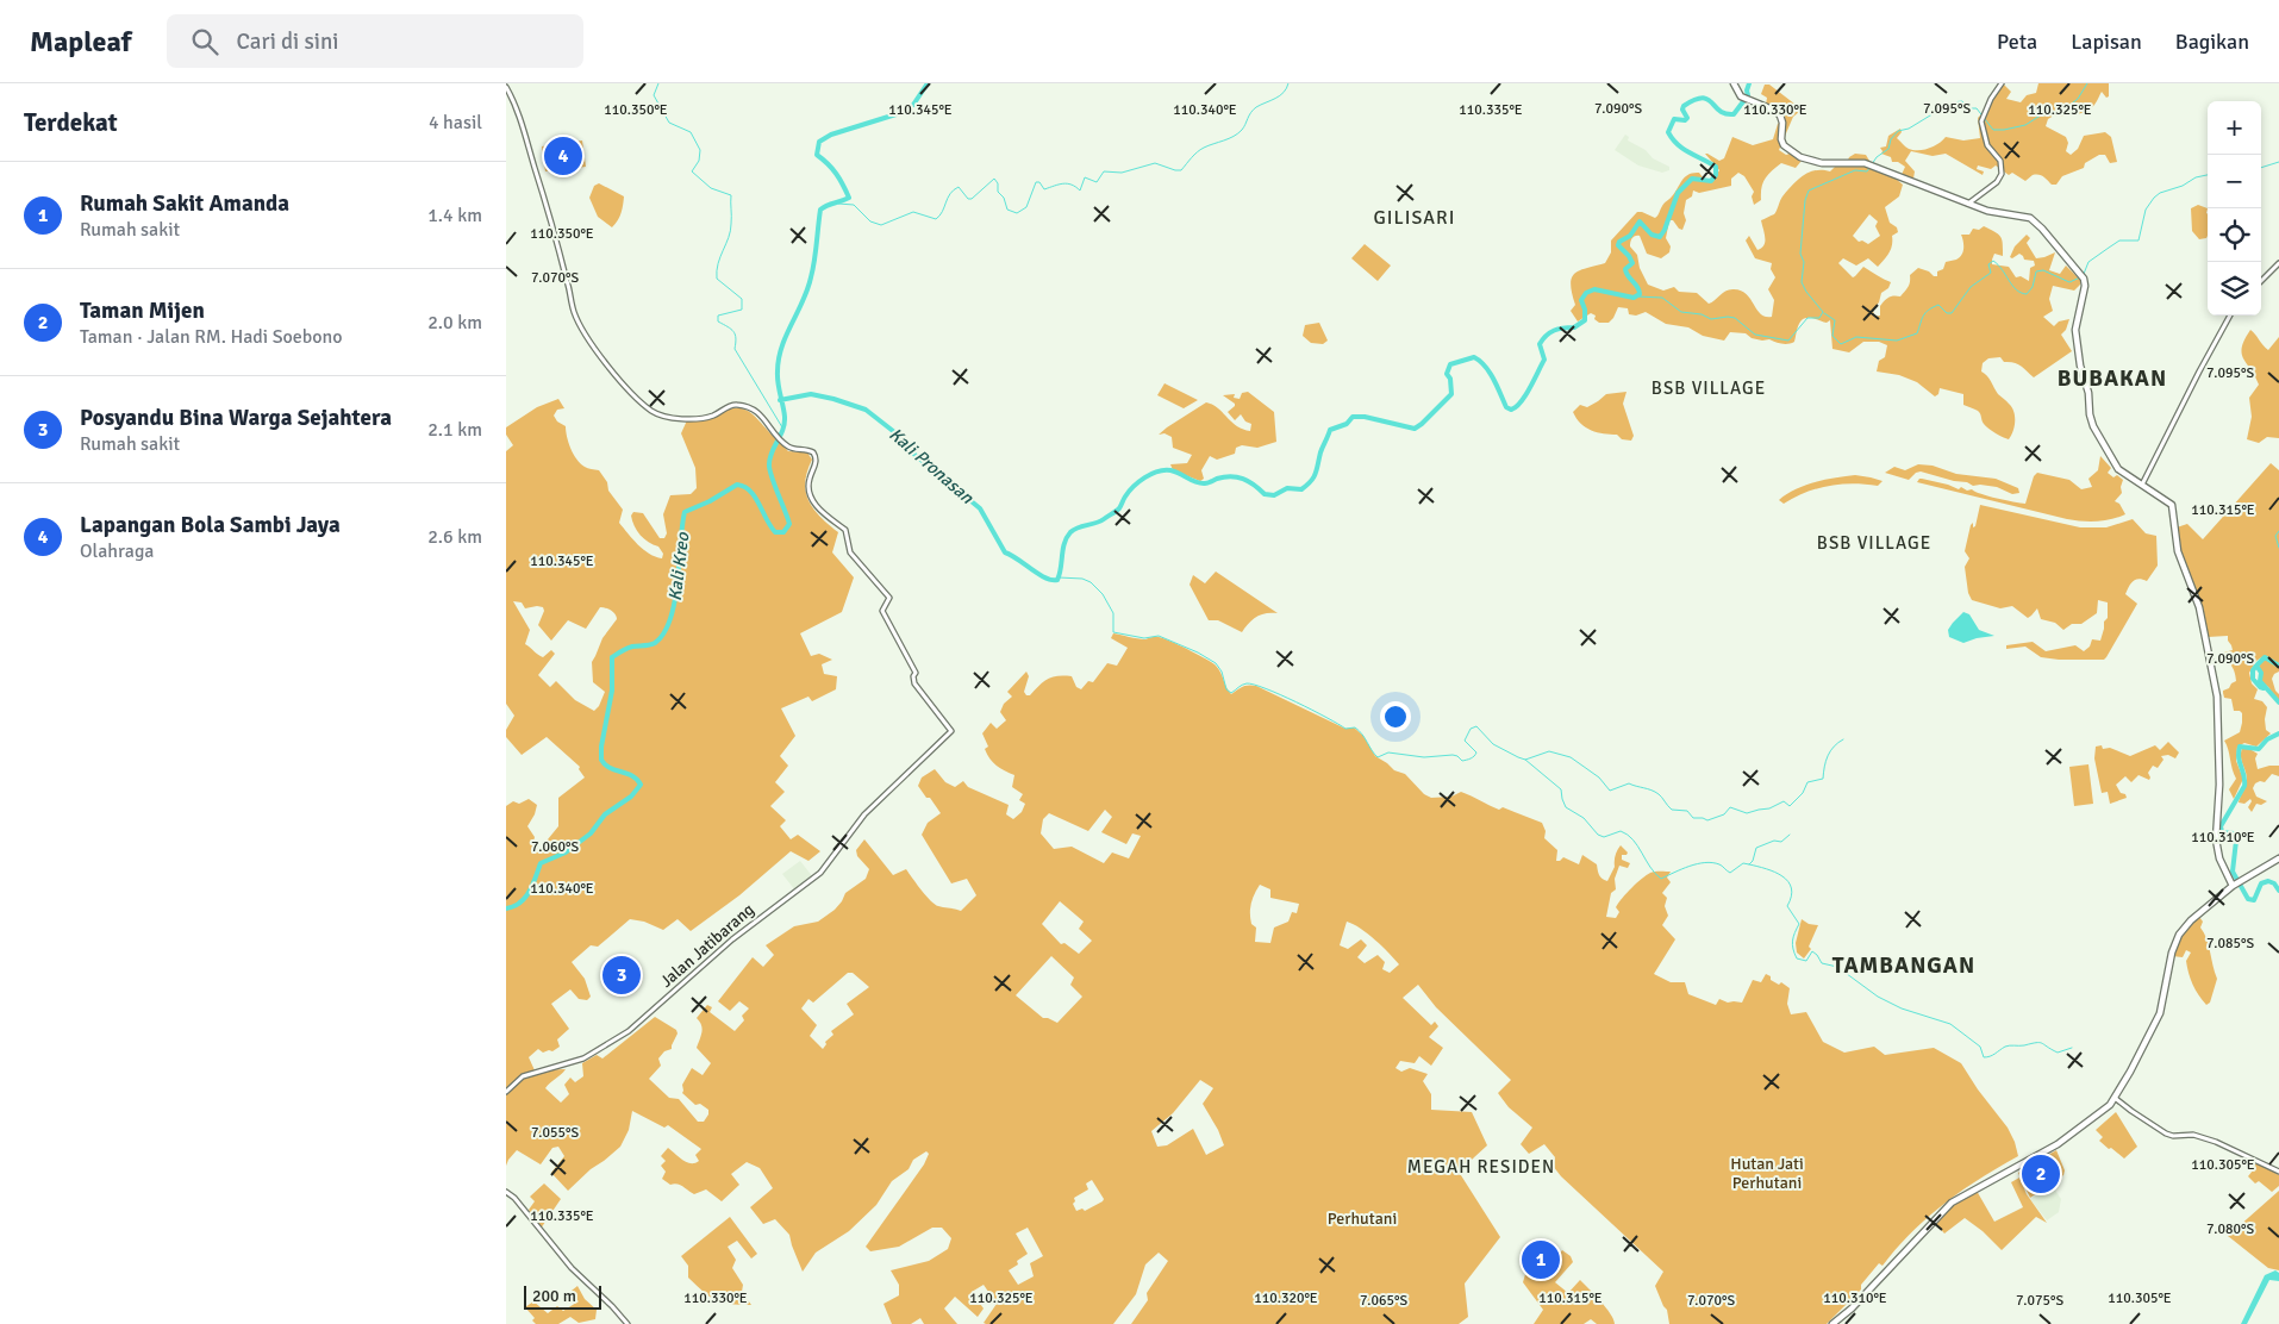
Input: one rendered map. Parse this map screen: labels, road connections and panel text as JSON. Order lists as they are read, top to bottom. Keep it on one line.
{"streets":{"main road":["Jalan Jatibarang"]},"districts":["GILISARI","BUBAKAN","BSB VILLAGE","BSB VILLAGE","TAMBANGAN","MEGAH RESIDEN"],"water":["Kali Pronasan","Kali Kreo"],"parks":["Hutan Jati Perhutani","Perhutani"],"scale_bar":"200 m","page":{"header":"Mapleaf","search":"Cari di sini","nav":["Peta","Lapisan","Bagikan"],"heading":["Terdekat","4 hasil"],"map_buttons":["+","−"],"pins":["4","3","2","1"],"list":[{"mark":"1","name":"Rumah Sakit Amanda","note":"Rumah sakit","value":"1.4 km"},{"mark":"2","name":"Taman Mijen","note":"Taman · Jalan RM. Hadi Soebono","value":"2.0 km"},{"mark":"3","name":"Posyandu Bina Warga Sejahtera","note":"Rumah sakit","value":"2.1 km"},{"mark":"4","name":"Lapangan Bola Sambi Jaya","note":"Olahraga","value":"2.6 km"}],"scale":"200 m"},"coordinates":["7.090°S","7.095°S","110.350°E","110.345°E","110.340°E","110.335°E","110.330°E","110.325°E","7.070°S","110.315°E","110.310°E","7.060°S","7.085°S","7.055°S","110.305°E","7.080°S","110.320°E","7.065°S","7.075°S"]}
